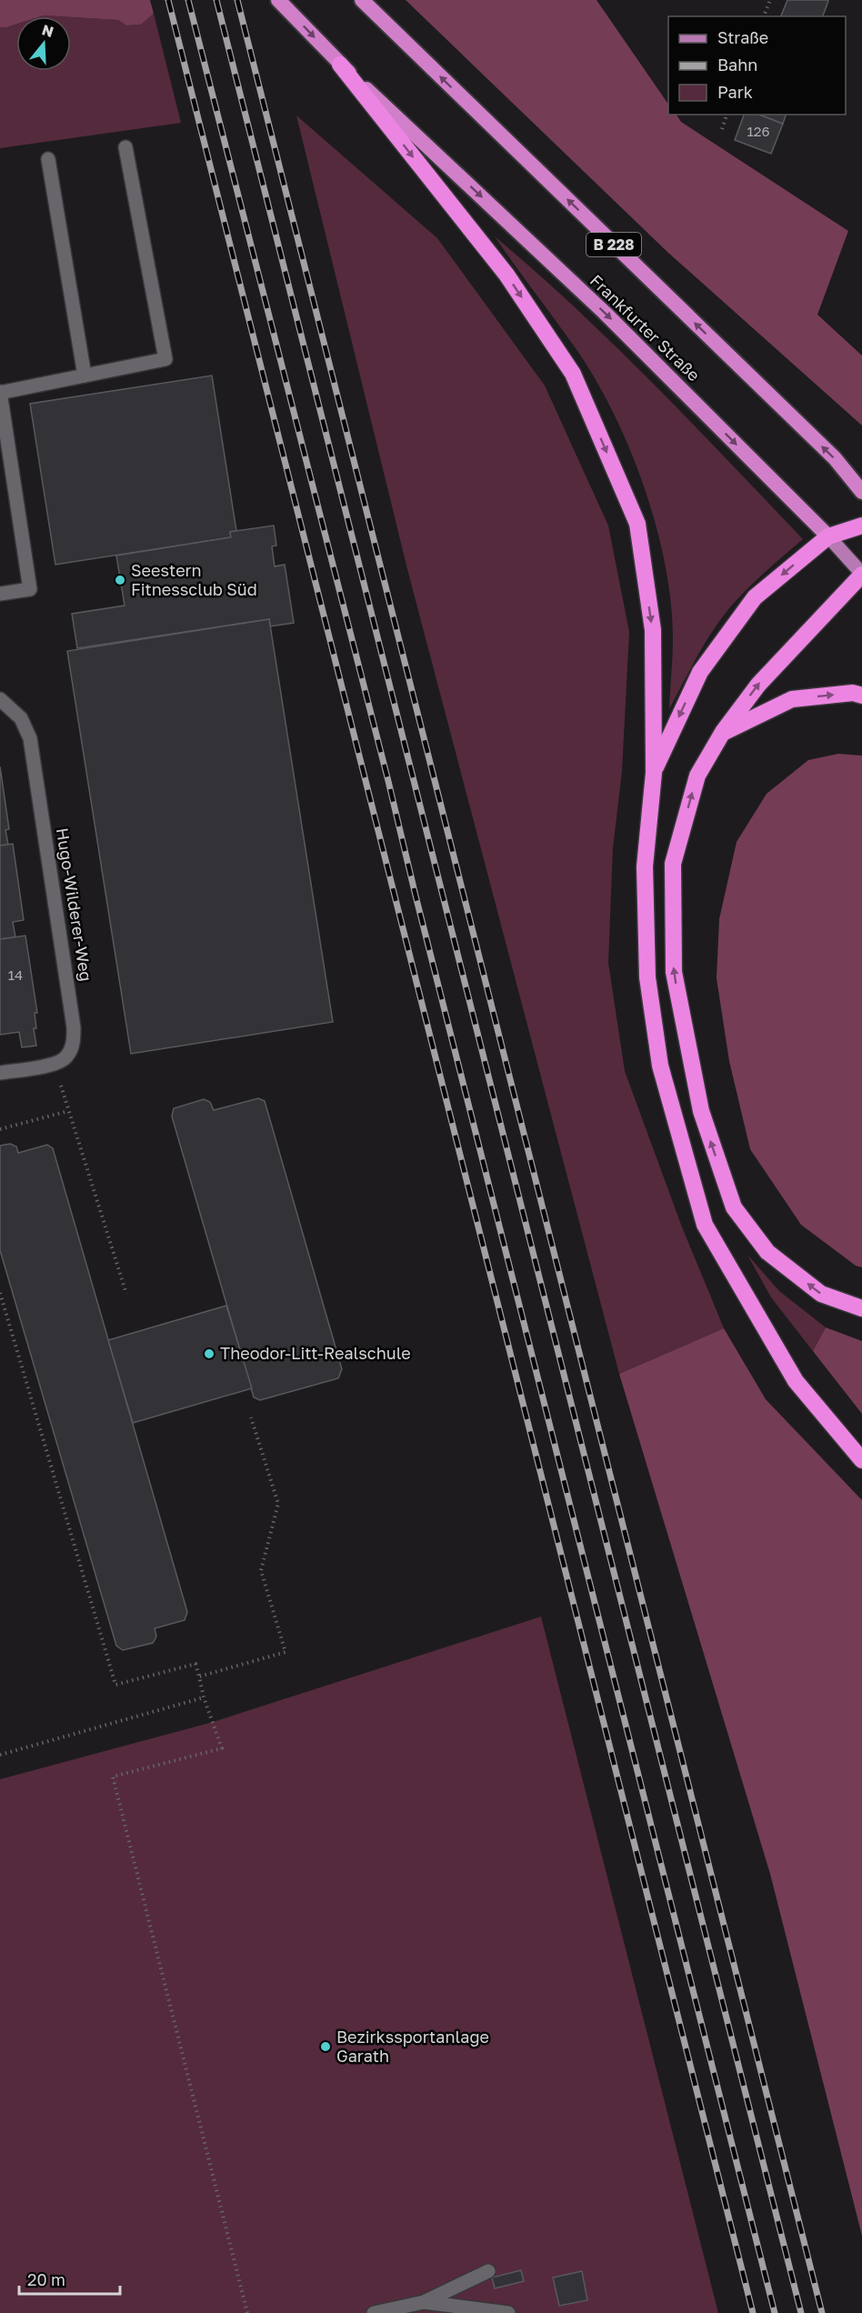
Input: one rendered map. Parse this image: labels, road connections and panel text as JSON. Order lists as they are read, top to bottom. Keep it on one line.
{"streets":{"highway":["B 228","Frankfurter Straße"],"street":["Hugo-Wilderer-Weg"]},"places":["Seestern Fitnessclub Süd","Theodor-Litt-Realschule","Bezirkssportanlage Garath"],"house_numbers":["126","14"],"legend":["Straße","Bahn","Park"],"scale_bar":"20 m","north":"top"}
